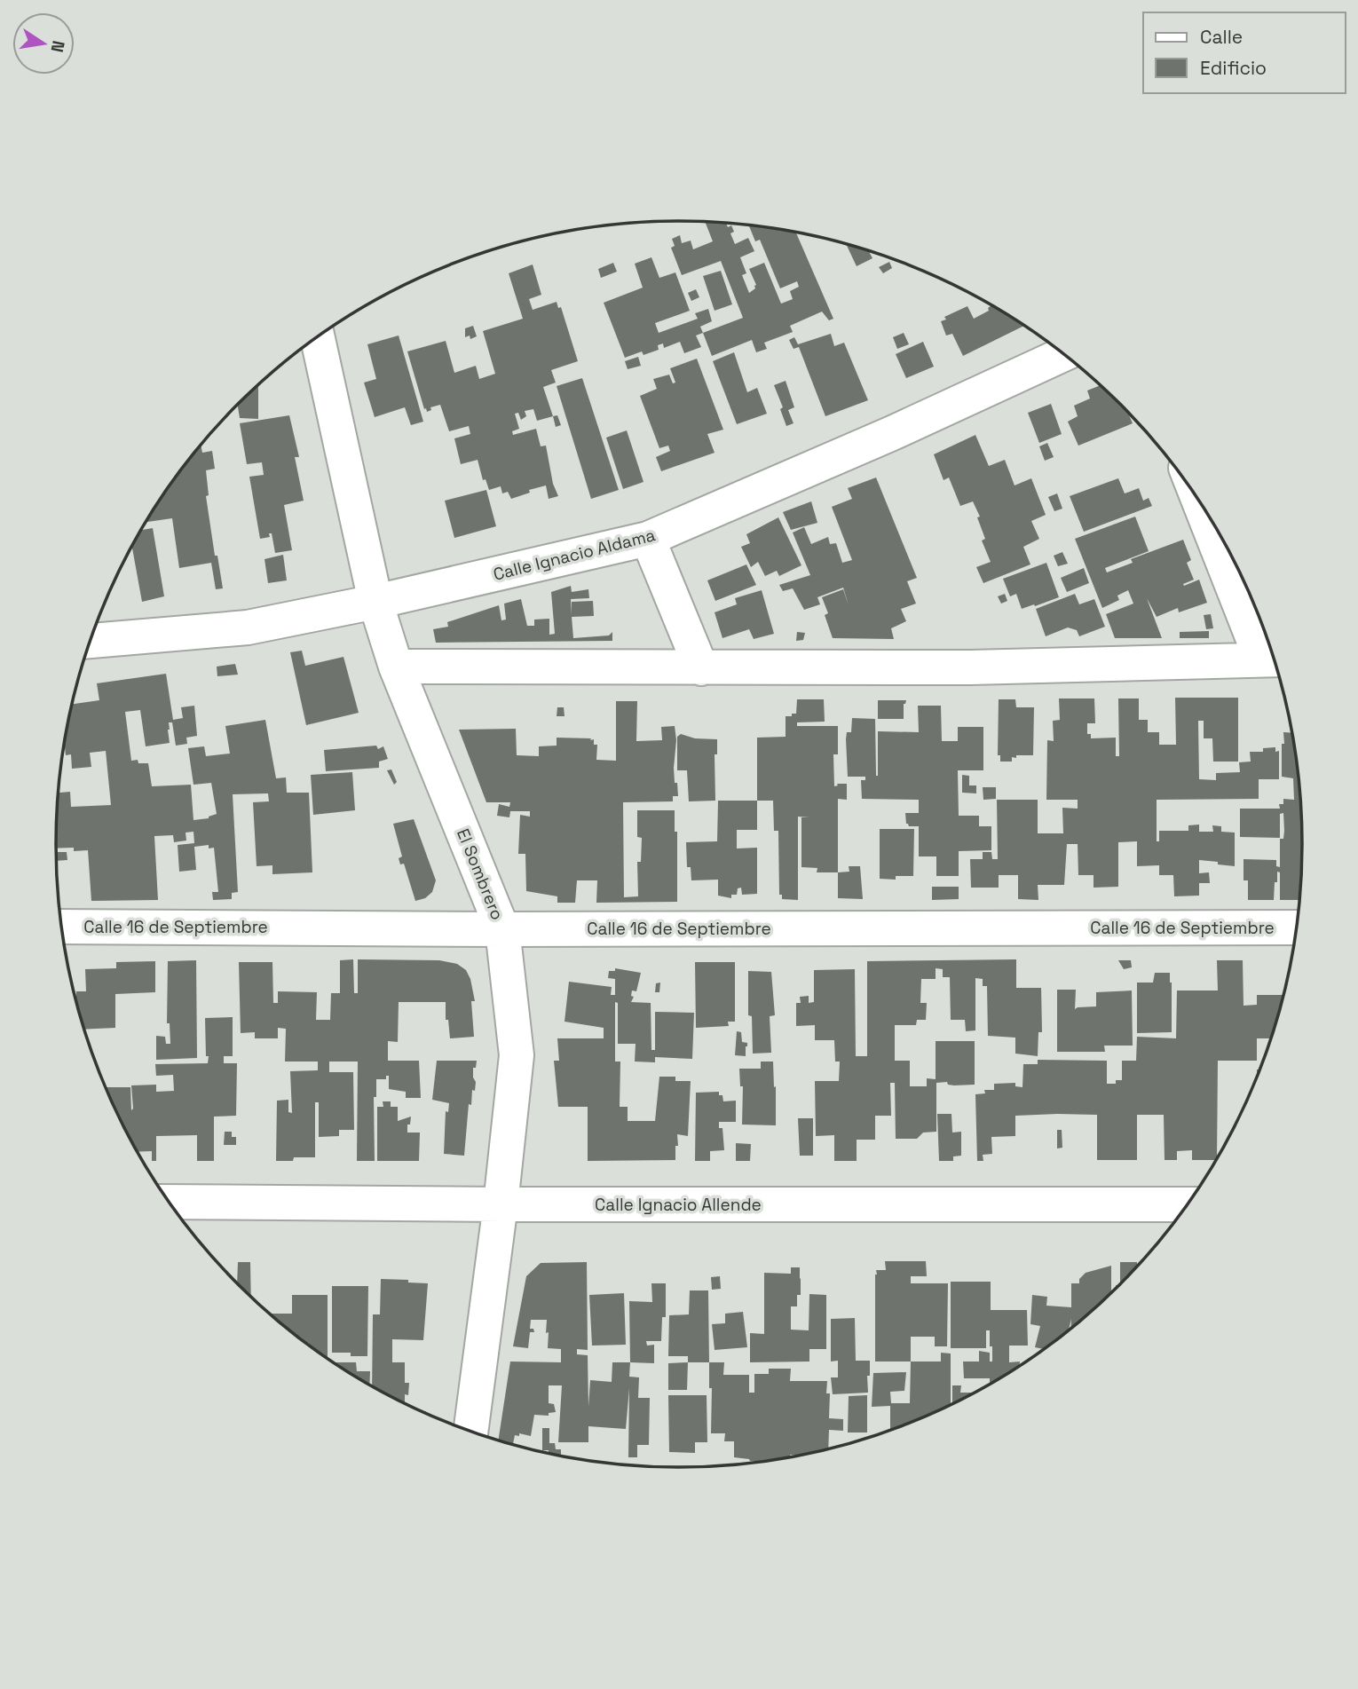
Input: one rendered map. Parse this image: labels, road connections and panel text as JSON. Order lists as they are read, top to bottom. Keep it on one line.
{"streets":{"street":["Calle Ignacio Aldama","El Sombrero","Calle 16 de Septiembre","Calle Ignacio Allende"]},"crossings":[["Calle Ignacio Aldama","El Sombrero"],["El Sombrero","Calle 16 de Septiembre"],["El Sombrero","Calle Ignacio Allende"]],"legend":["Calle","Edificio"],"north":"right"}
